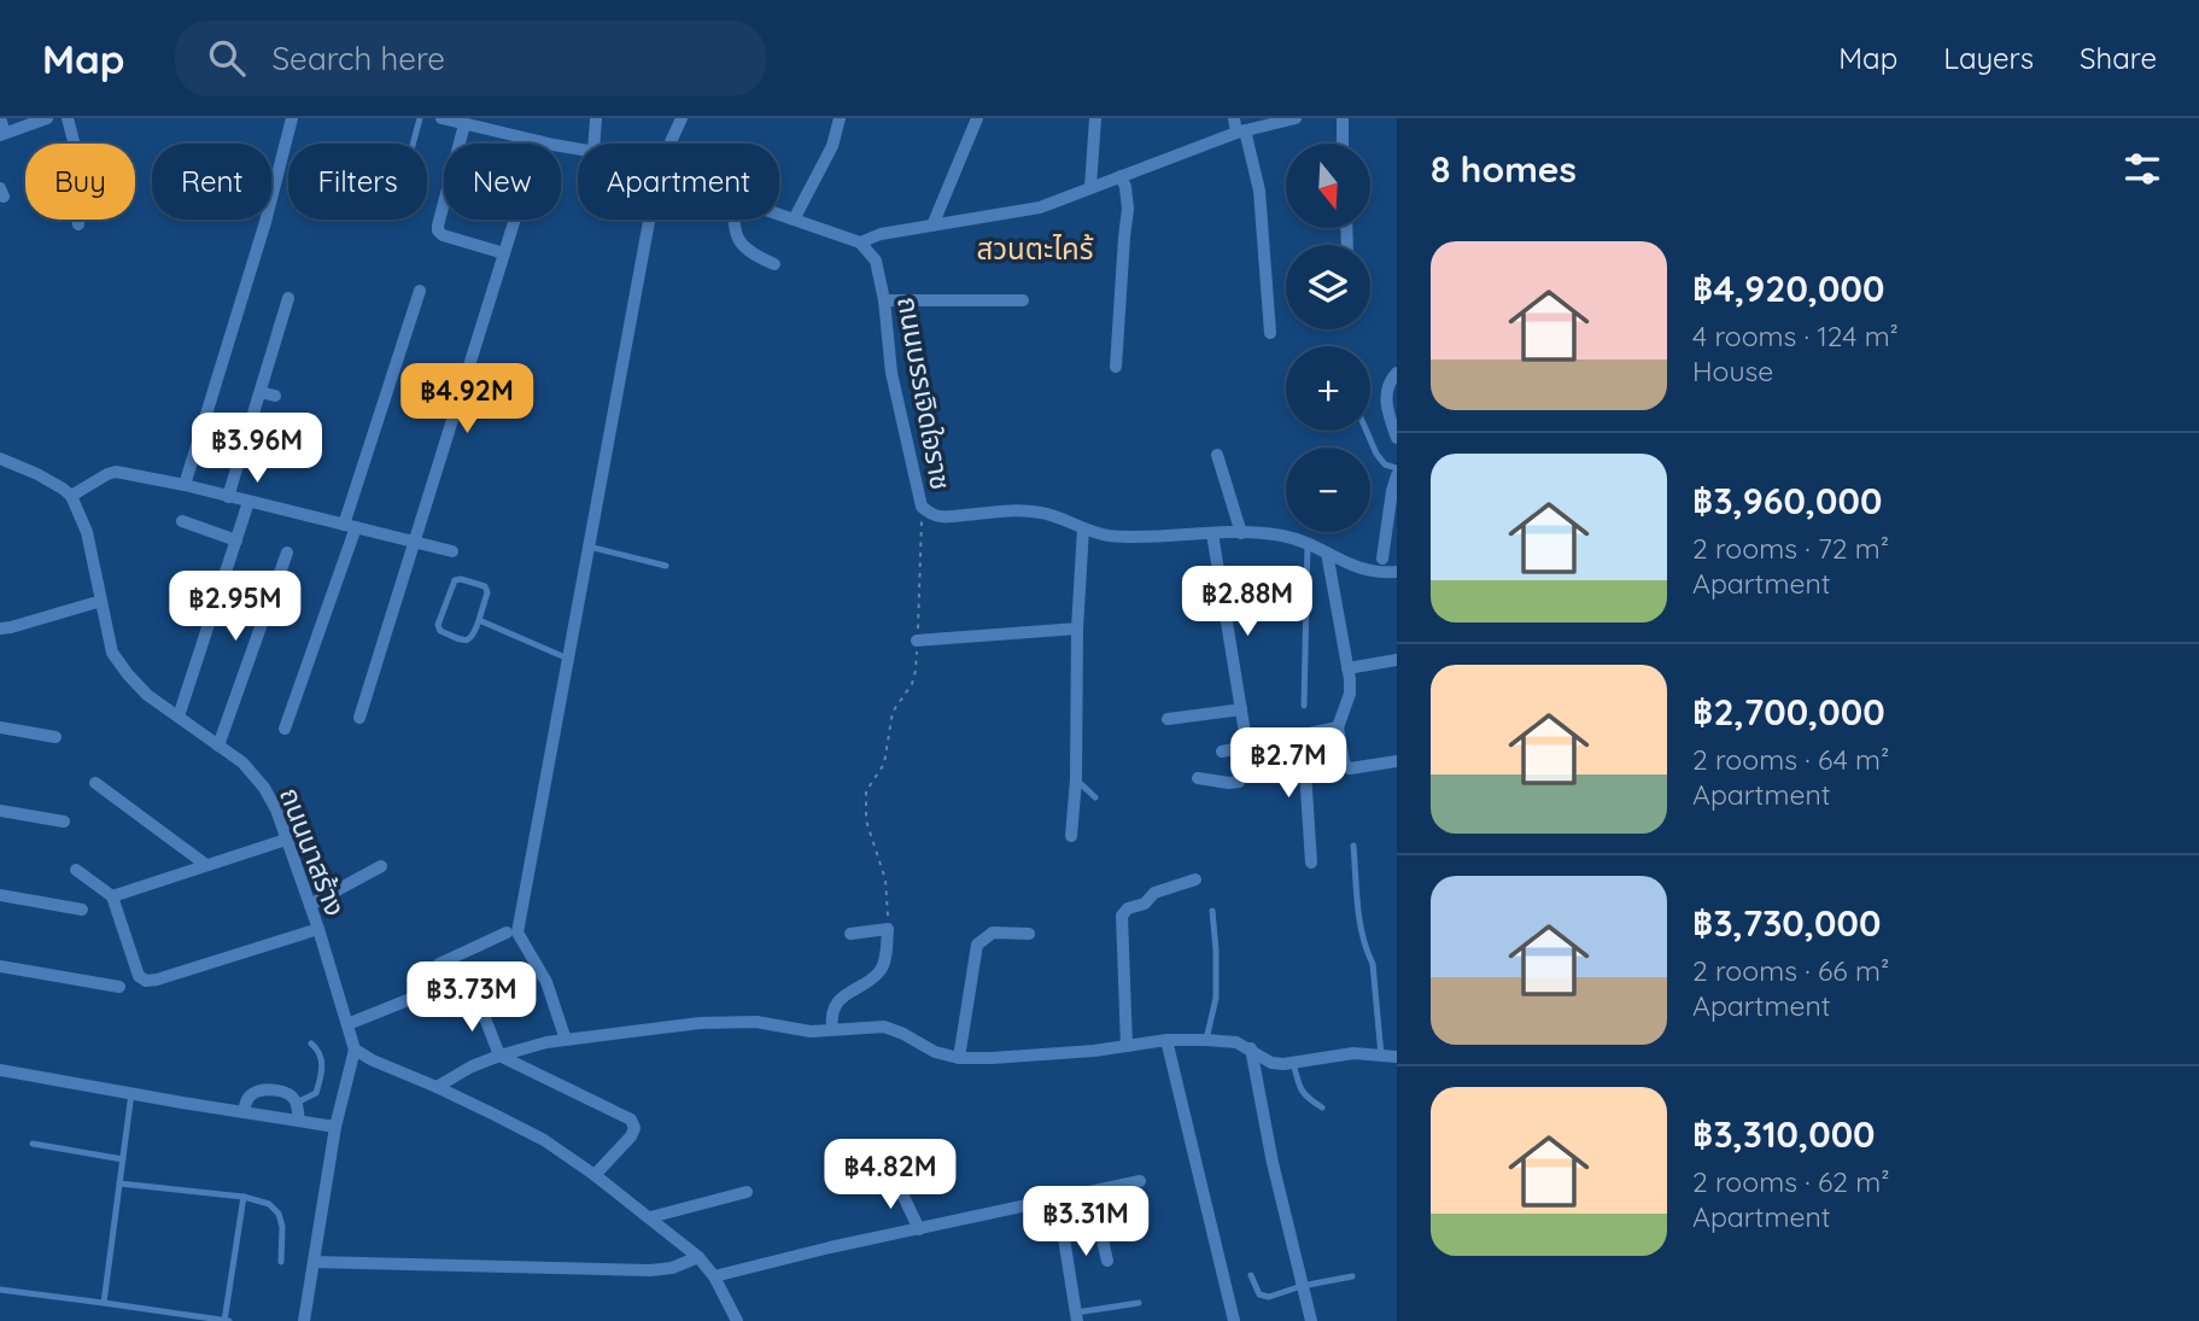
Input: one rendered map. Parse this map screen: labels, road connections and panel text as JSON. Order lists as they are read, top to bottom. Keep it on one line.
{"streets":{"street":["ถนนบรรเจิดใจราช","ถนนนาสร้าง"]},"districts":["สวนตะไคร้"],"north":"bottom","page":{"header":"Map","search":"Search here","nav":["Map","Layers","Share"],"heading":"8 homes","map_buttons":["+","−"],"chip":["Buy","Rent","Filters","New","Apartment"],"list":[{"name":"฿4,920,000","note":"4 rooms · 124 m² · House"},{"name":"฿3,960,000","note":"2 rooms · 72 m² · Apartment"},{"name":"฿2,700,000","note":"2 rooms · 64 m² · Apartment"},{"name":"฿3,730,000","note":"2 rooms · 66 m² · Apartment"},{"name":"฿3,310,000","note":"2 rooms · 62 m² · Apartment"}],"price":["฿4.92M","฿3.96M","฿2.88M","฿2.95M","฿2.7M","฿3.73M","฿4.82M","฿3.31M"]}}
